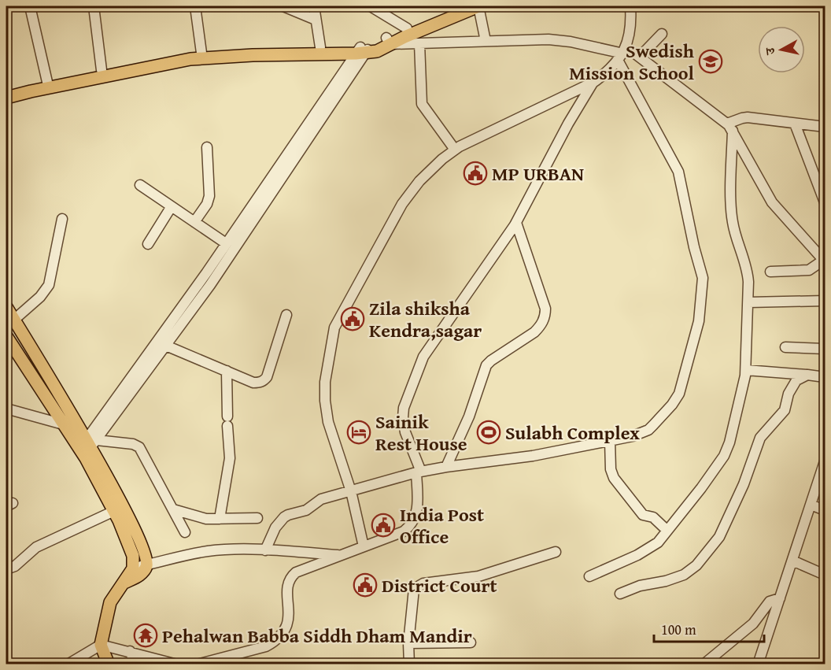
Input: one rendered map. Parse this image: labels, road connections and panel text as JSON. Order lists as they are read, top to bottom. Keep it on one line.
{"places":{"school or university":["Swedish Mission School"],"public building":["MP URBAN","Zila shiksha Kendra,sagar","India Post Office","District Court"],"hotel":["Sainik Rest House"],"sports":["Sulabh Complex"],"temple":["Pehalwan Babba Siddh Dham Mandir"]},"scale_bar":"100 m","north":"left"}
